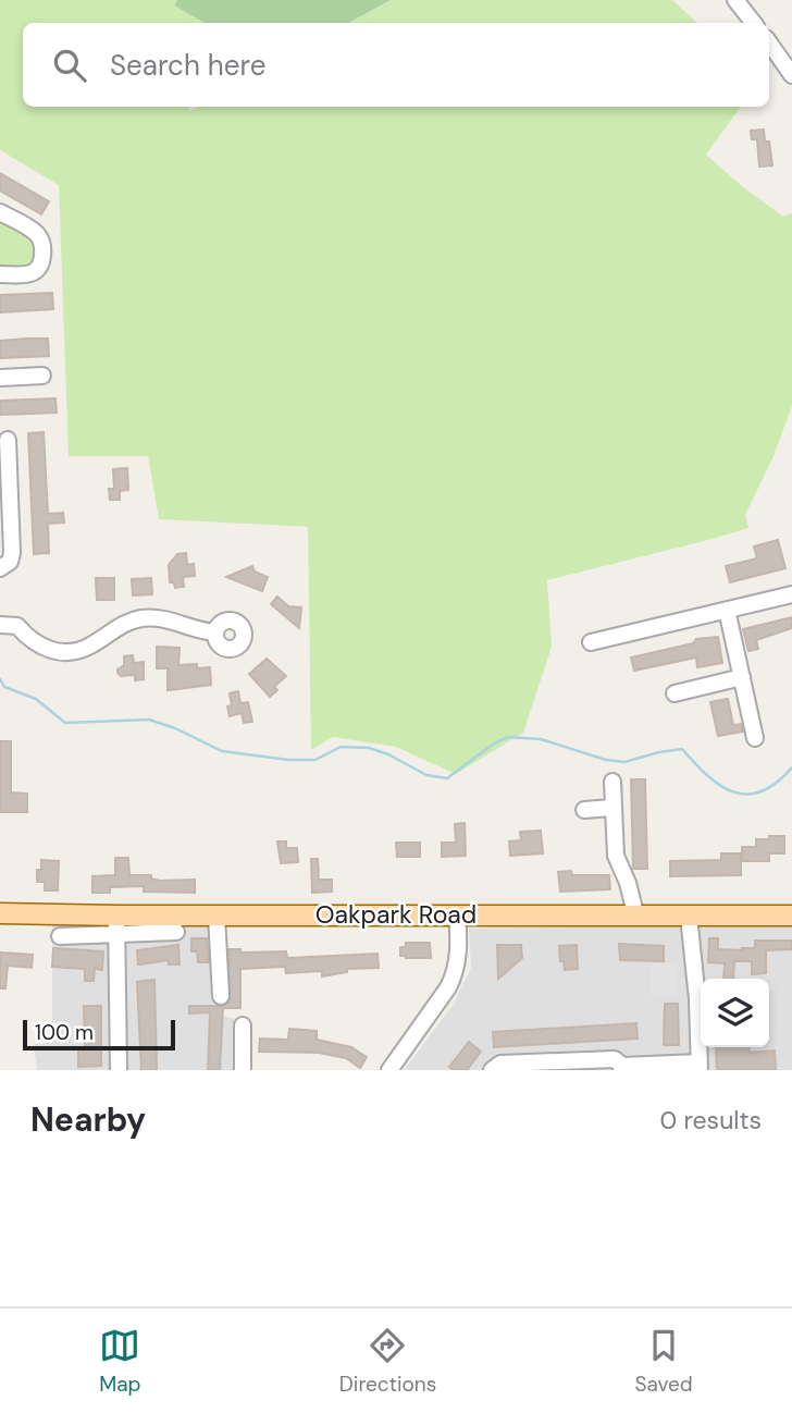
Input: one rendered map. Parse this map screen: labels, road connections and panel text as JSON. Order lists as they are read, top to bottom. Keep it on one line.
{"streets":{"main road":["Oakpark Road"]},"scale_bar":"100 m","page":{"search":"Search here","scale":"100 m","heading":["Nearby","0 results"],"nav":["Map","Directions","Saved"]}}
